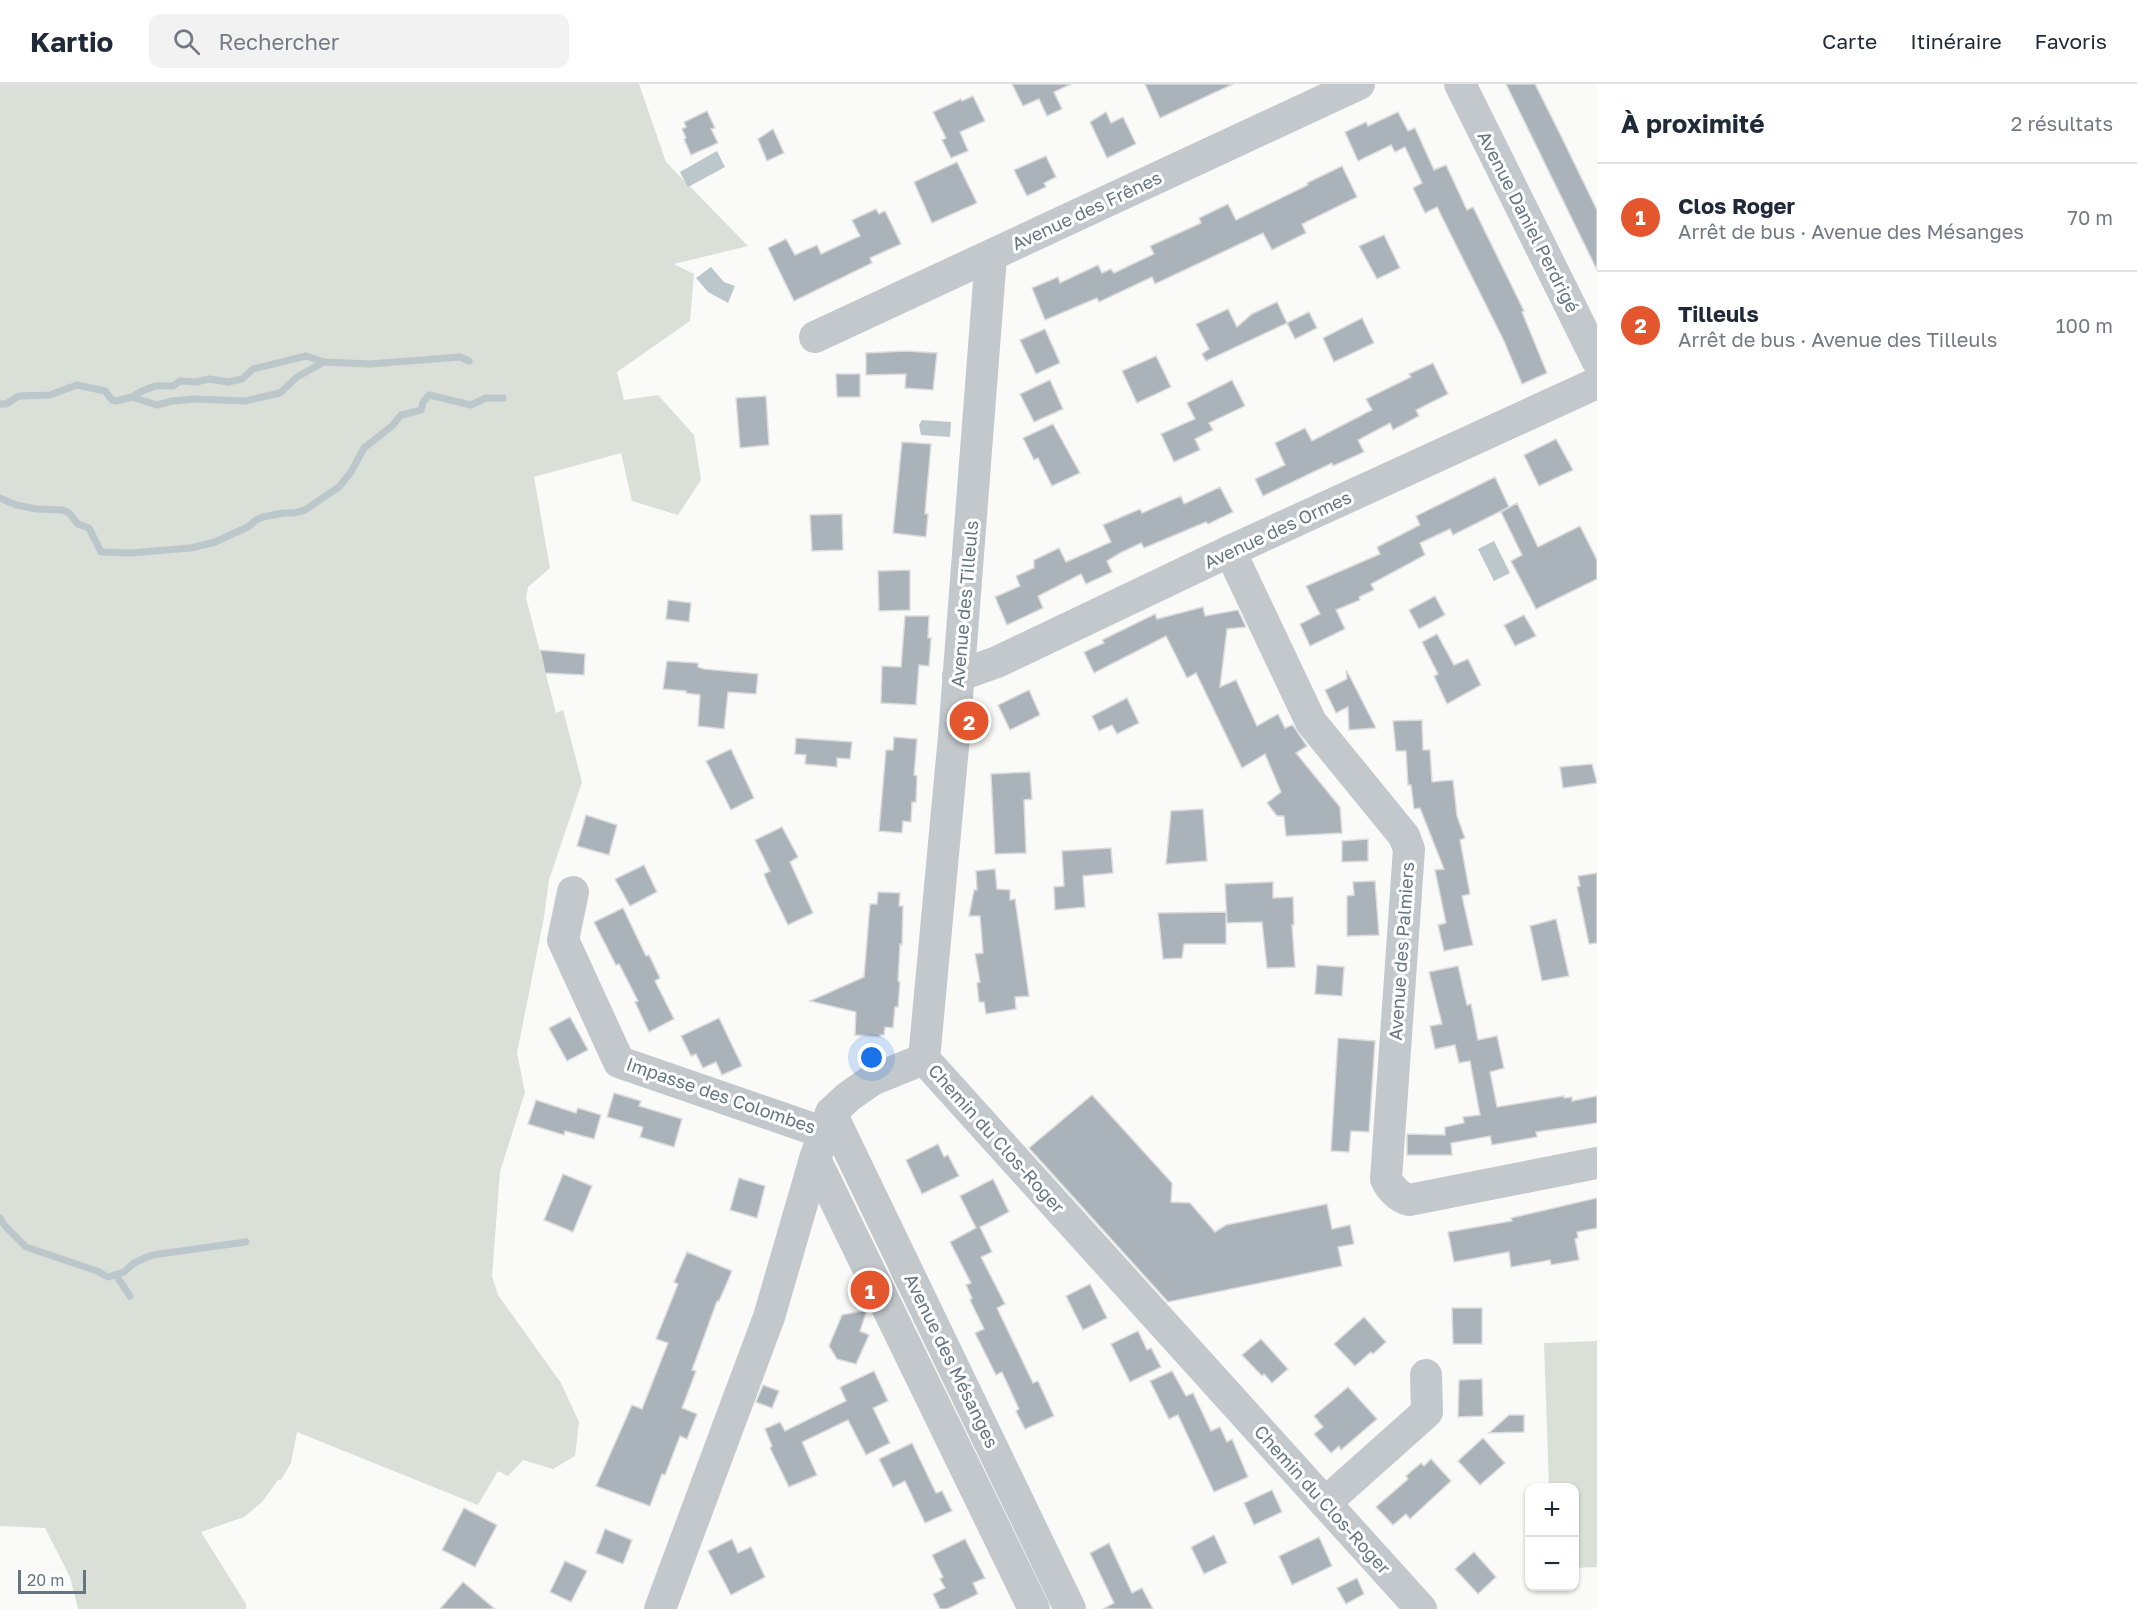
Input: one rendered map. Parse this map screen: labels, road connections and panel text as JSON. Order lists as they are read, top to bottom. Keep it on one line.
{"streets":{"street":["Avenue des Frênes","Avenue Daniel Perdrigé","Avenue des Ormes","Avenue des Tilleuls","Avenue des Palmiers","Impasse des Colombes","Chemin du Clos-Roger","Avenue des Mésanges"]},"crossings":[["Avenue des Frênes","Avenue des Tilleuls"],["Avenue des Ormes","Avenue des Tilleuls"],["Avenue des Ormes","Avenue des Palmiers"],["Avenue des Tilleuls","Chemin du Clos-Roger"],["Impasse des Colombes","Chemin du Clos-Roger"],["Impasse des Colombes","Avenue des Mésanges"],["Chemin du Clos-Roger","Avenue des Mésanges"]],"scale_bar":"20 m","page":{"header":"Kartio","search":"Rechercher","nav":["Carte","Itinéraire","Favoris"],"heading":["À proximité","2 résultats"],"list":[{"mark":"1","name":"Clos Roger","note":"Arrêt de bus · Avenue des Mésanges","value":"70 m"},{"mark":"2","name":"Tilleuls","note":"Arrêt de bus · Avenue des Tilleuls","value":"100 m"}],"pins":["2","1"],"map_buttons":["+","−"],"scale":"20 m"}}
